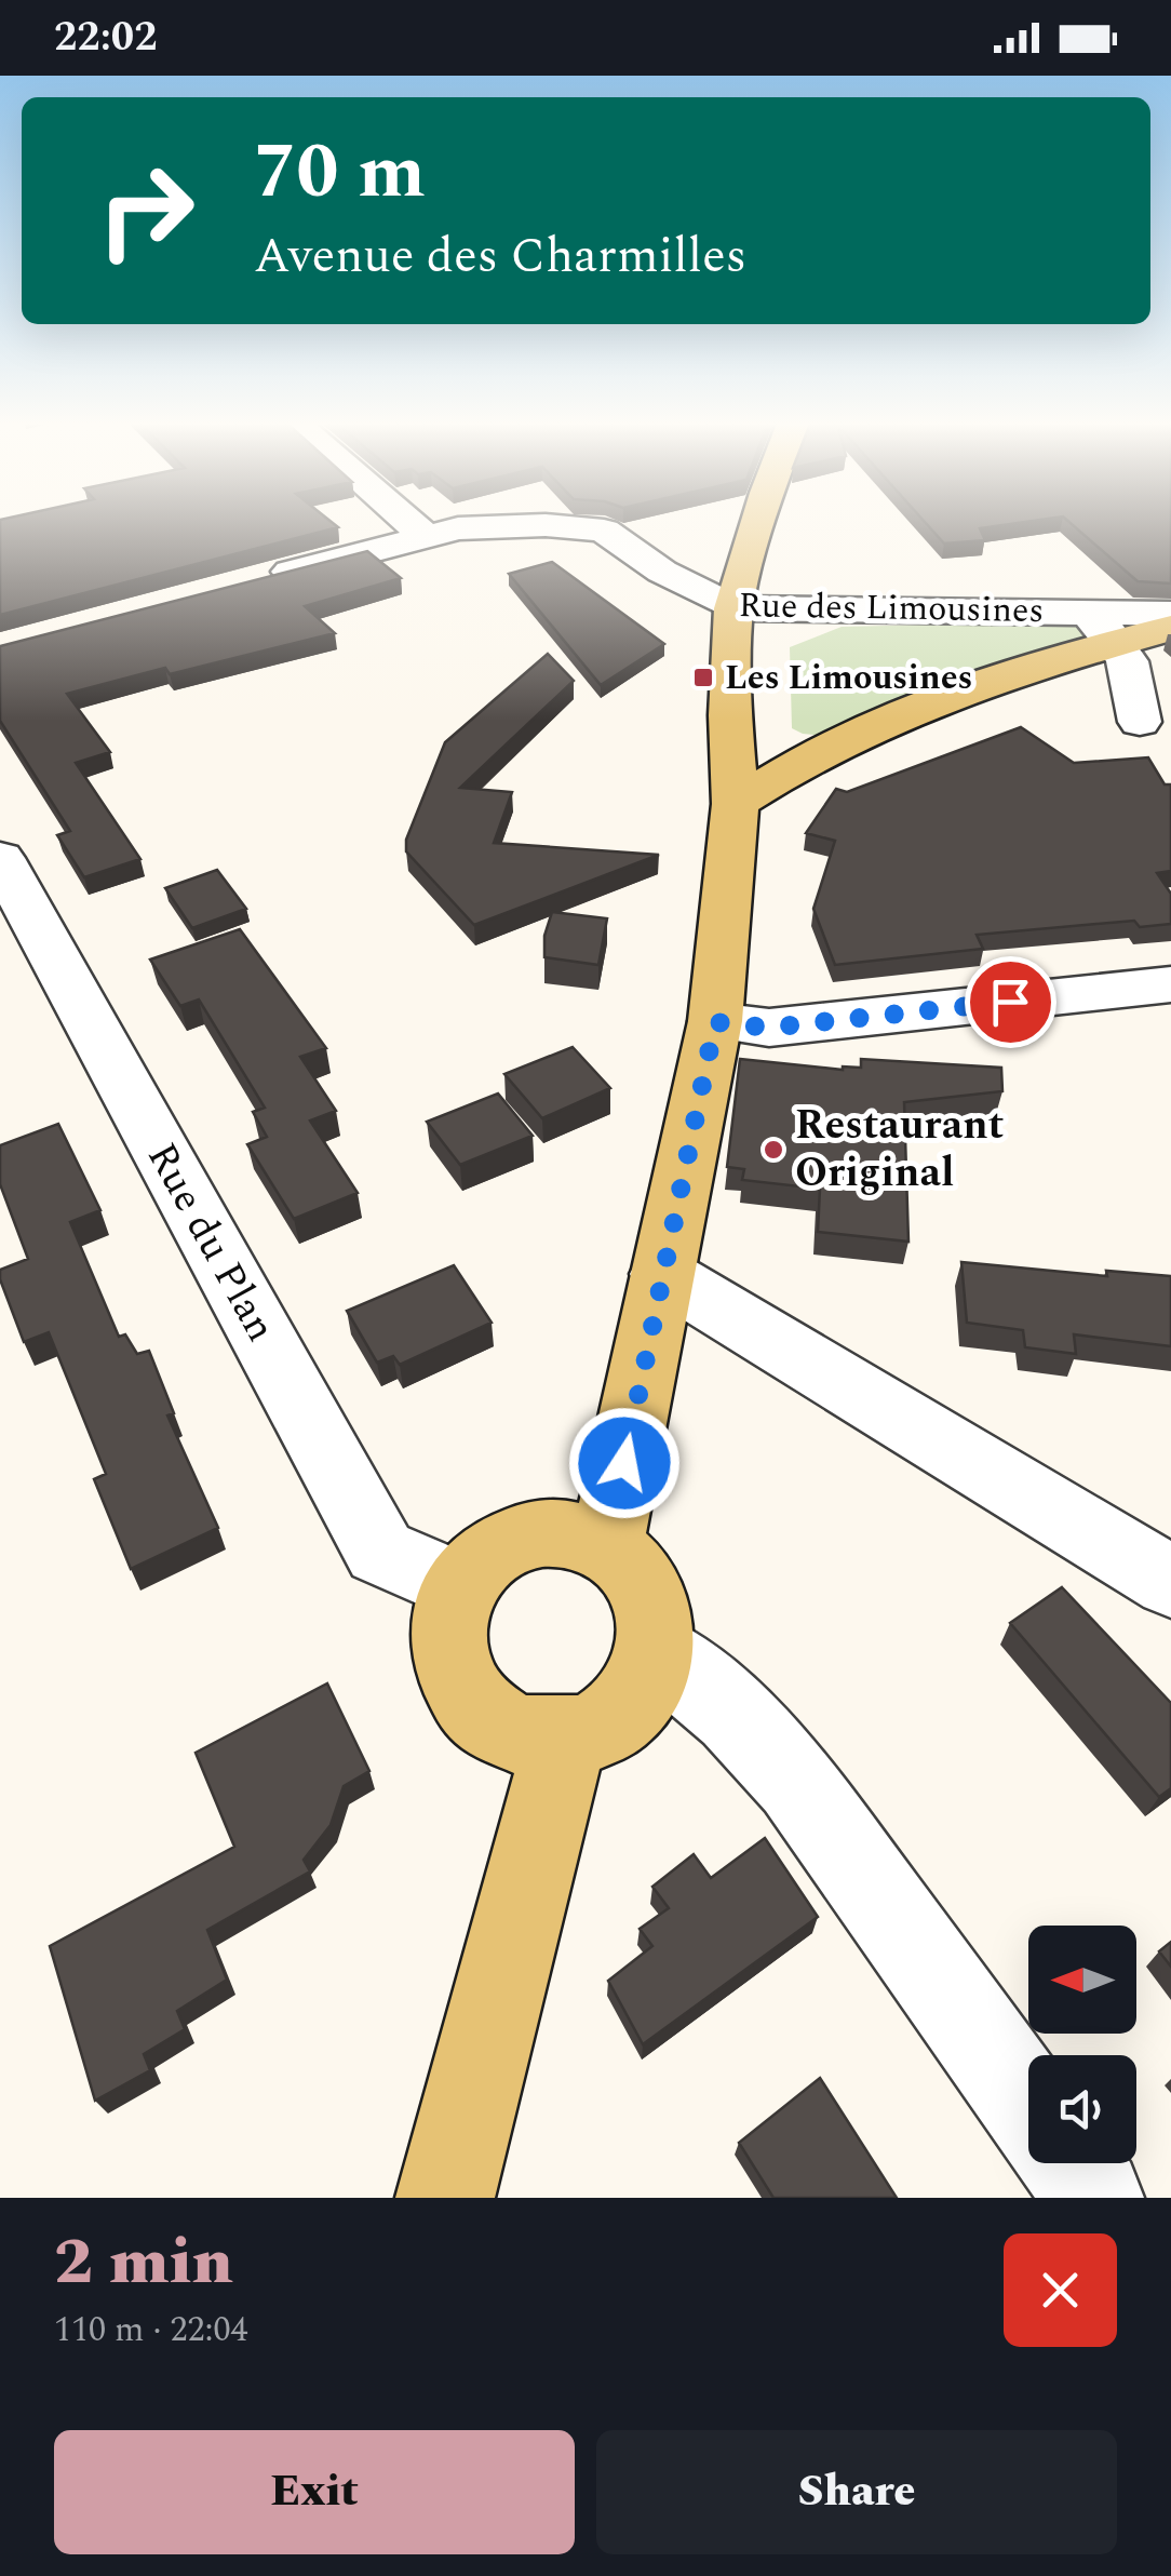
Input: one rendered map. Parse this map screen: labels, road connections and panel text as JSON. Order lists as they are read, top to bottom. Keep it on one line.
{"streets":{"street":["Rue des Limousines","Rue du Plan"]},"places":{"transit":["Les Limousines"],"other":["Restaurant Original"]},"north":"left","page":{"status":"22:02","turn":["70 m","Avenue des Charmilles"],"heading":["2 min","110 m · 22:04"],"buttons":["Exit","Share"]}}
